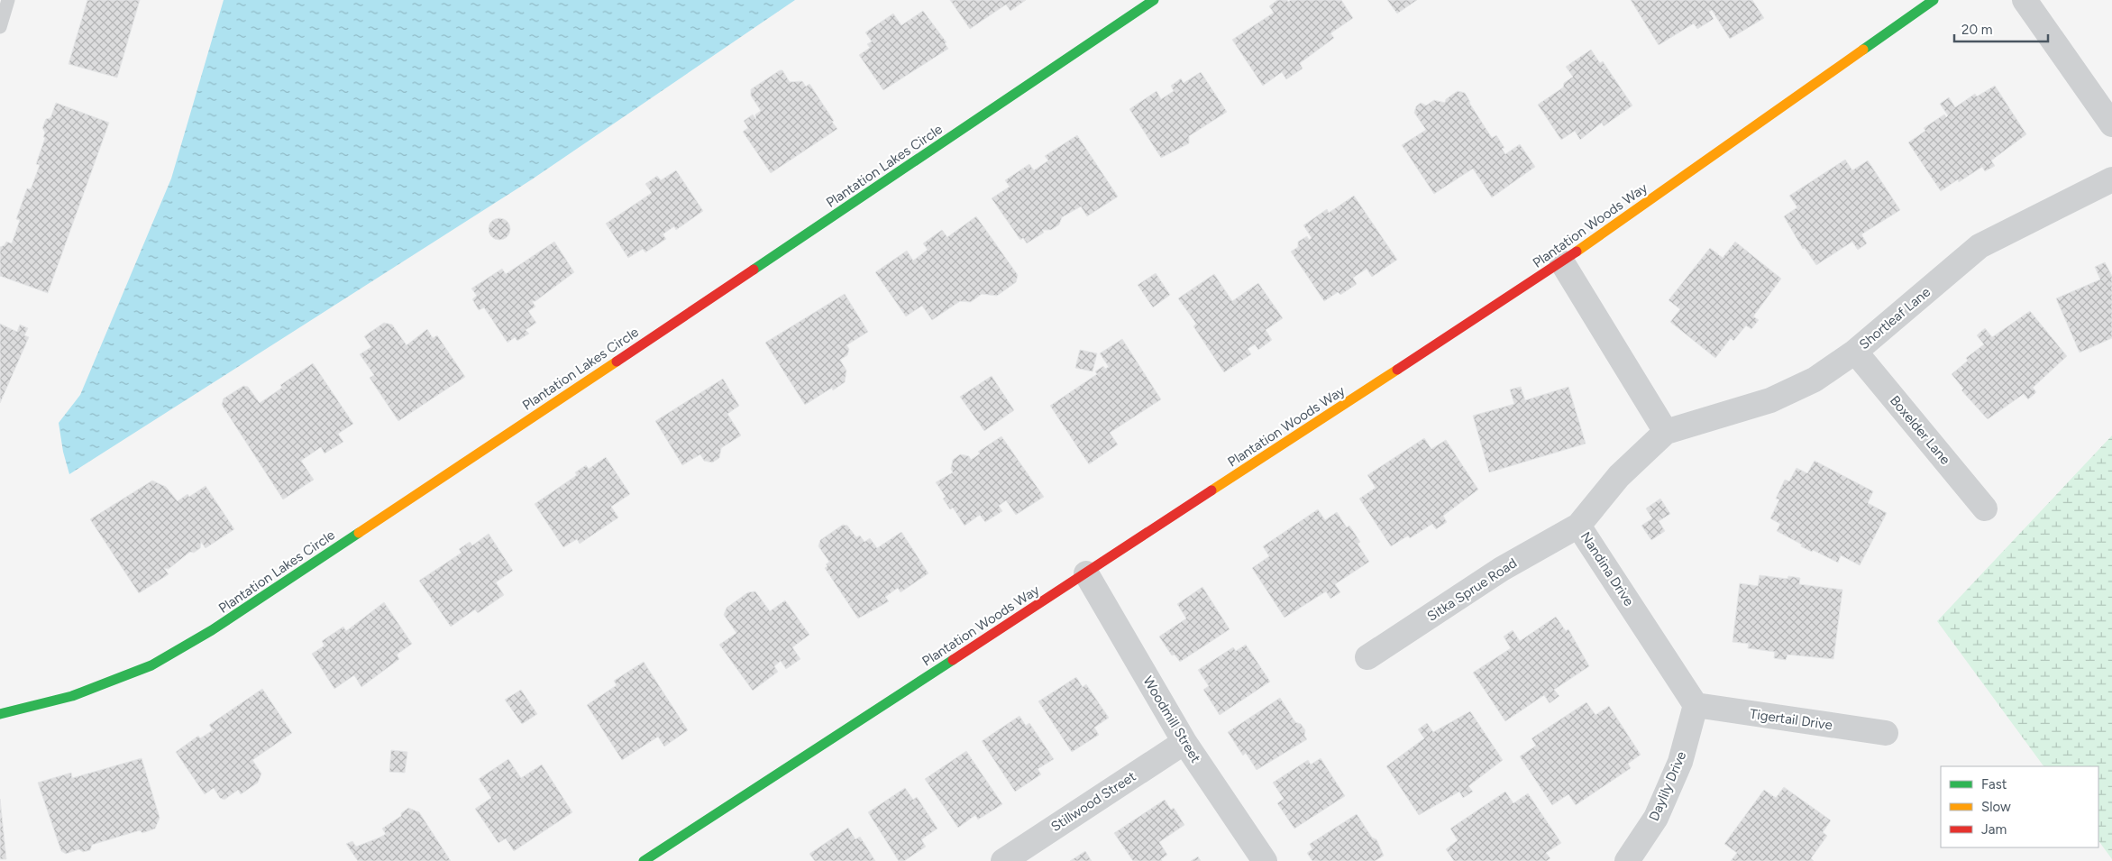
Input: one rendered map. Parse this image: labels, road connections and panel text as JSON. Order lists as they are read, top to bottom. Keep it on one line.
{"streets":{"street":["Plantation Lakes Circle","Plantation Woods Way","Shortleaf Lane","Boxelder Lane","Nandina Drive","Sitka Sprue Road","Woodmill Street","Tigertail Drive","Daylily Drive","Stillwood Street"]},"crossings":[["Plantation Woods Way","Woodmill Street"],["Shortleaf Lane","Boxelder Lane"],["Shortleaf Lane","Nandina Drive"],["Nandina Drive","Sitka Sprue Road"],["Nandina Drive","Tigertail Drive"],["Nandina Drive","Daylily Drive"],["Woodmill Street","Stillwood Street"],["Tigertail Drive","Daylily Drive"]],"legend":["Fast","Slow","Jam"],"scale_bar":"20 m"}
